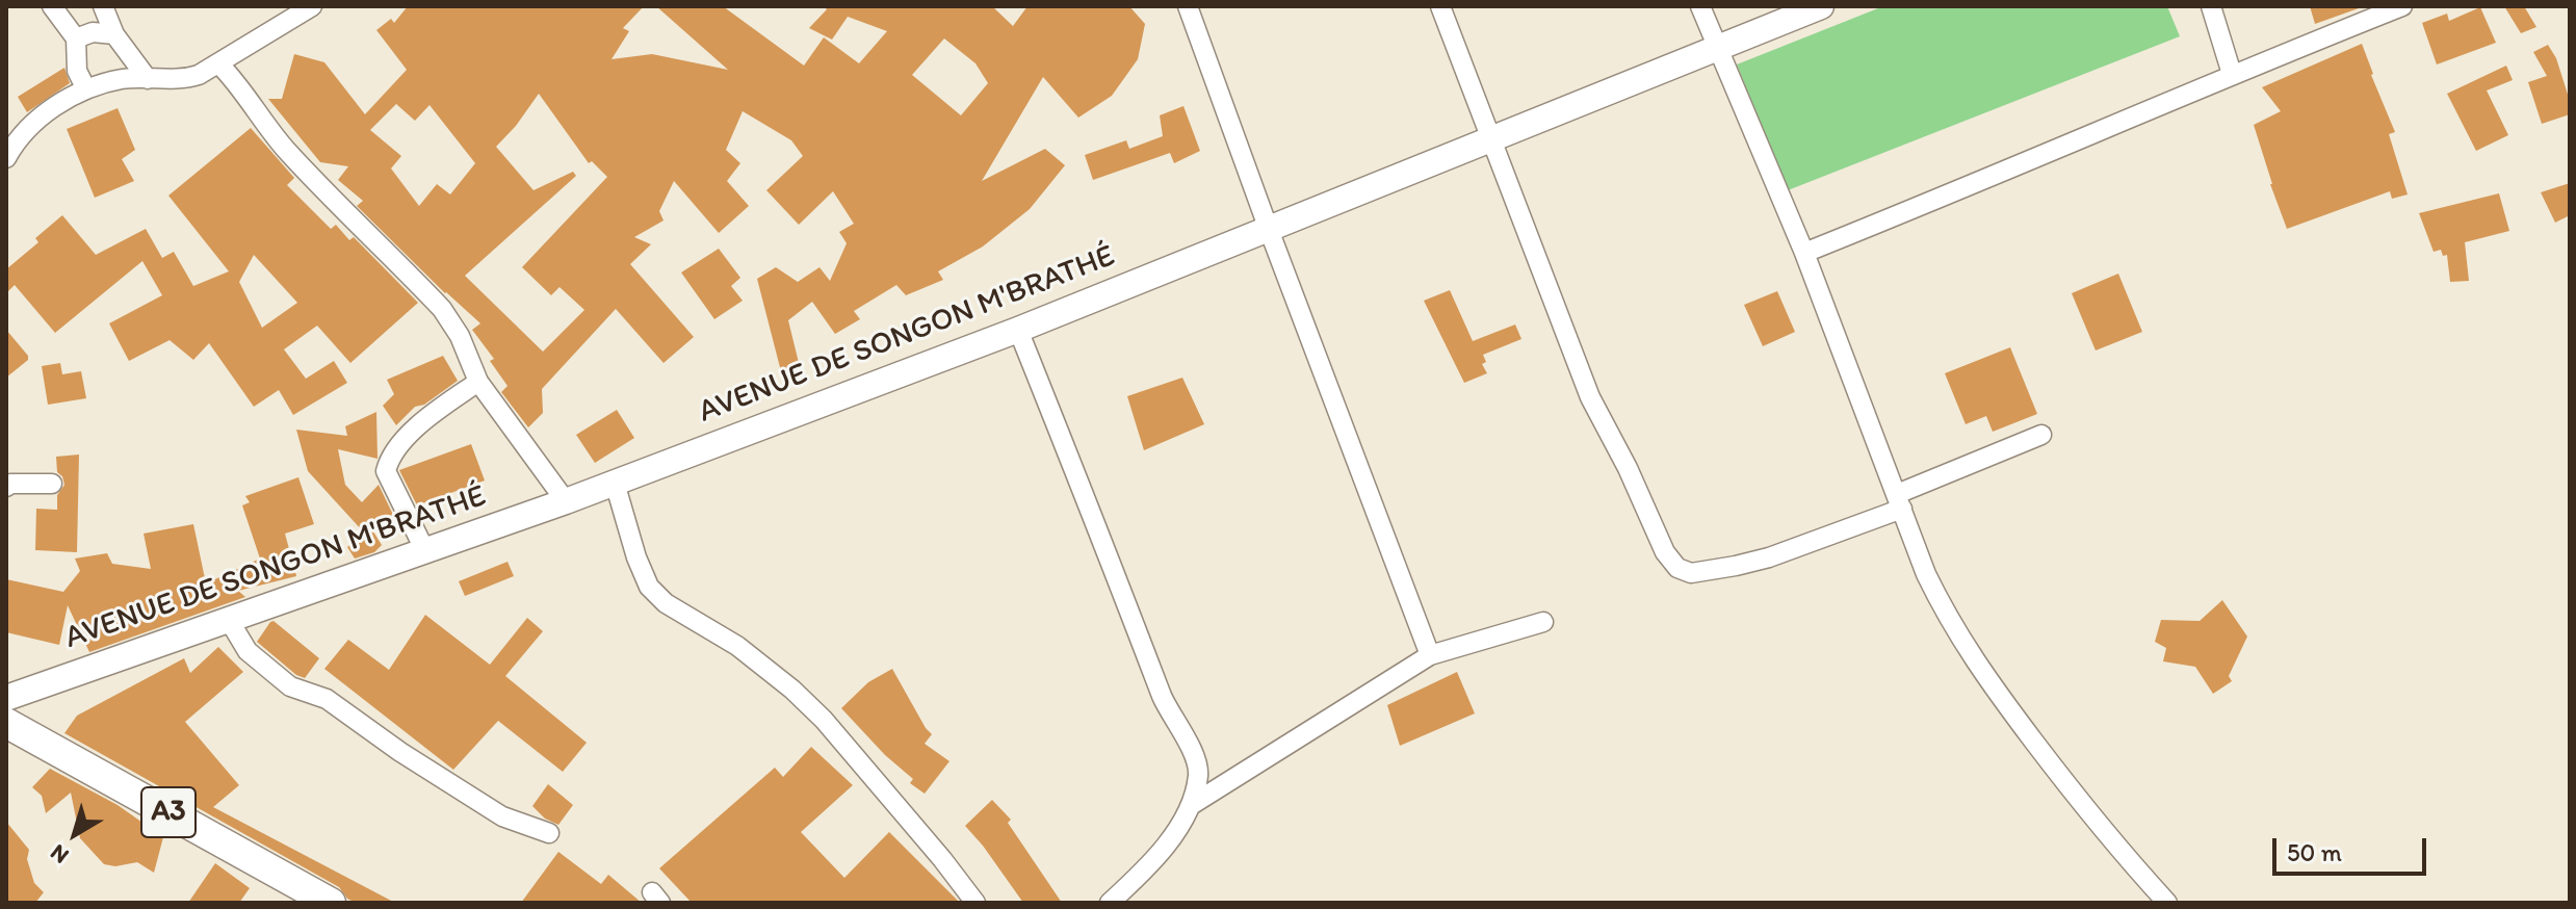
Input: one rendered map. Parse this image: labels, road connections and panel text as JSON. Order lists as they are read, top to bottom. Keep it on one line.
{"streets":{"main road":["A3"],"street":["AVENUE DE SONGON M'BRATHÉ"]},"scale_bar":"50 m","north":"bottom left"}
